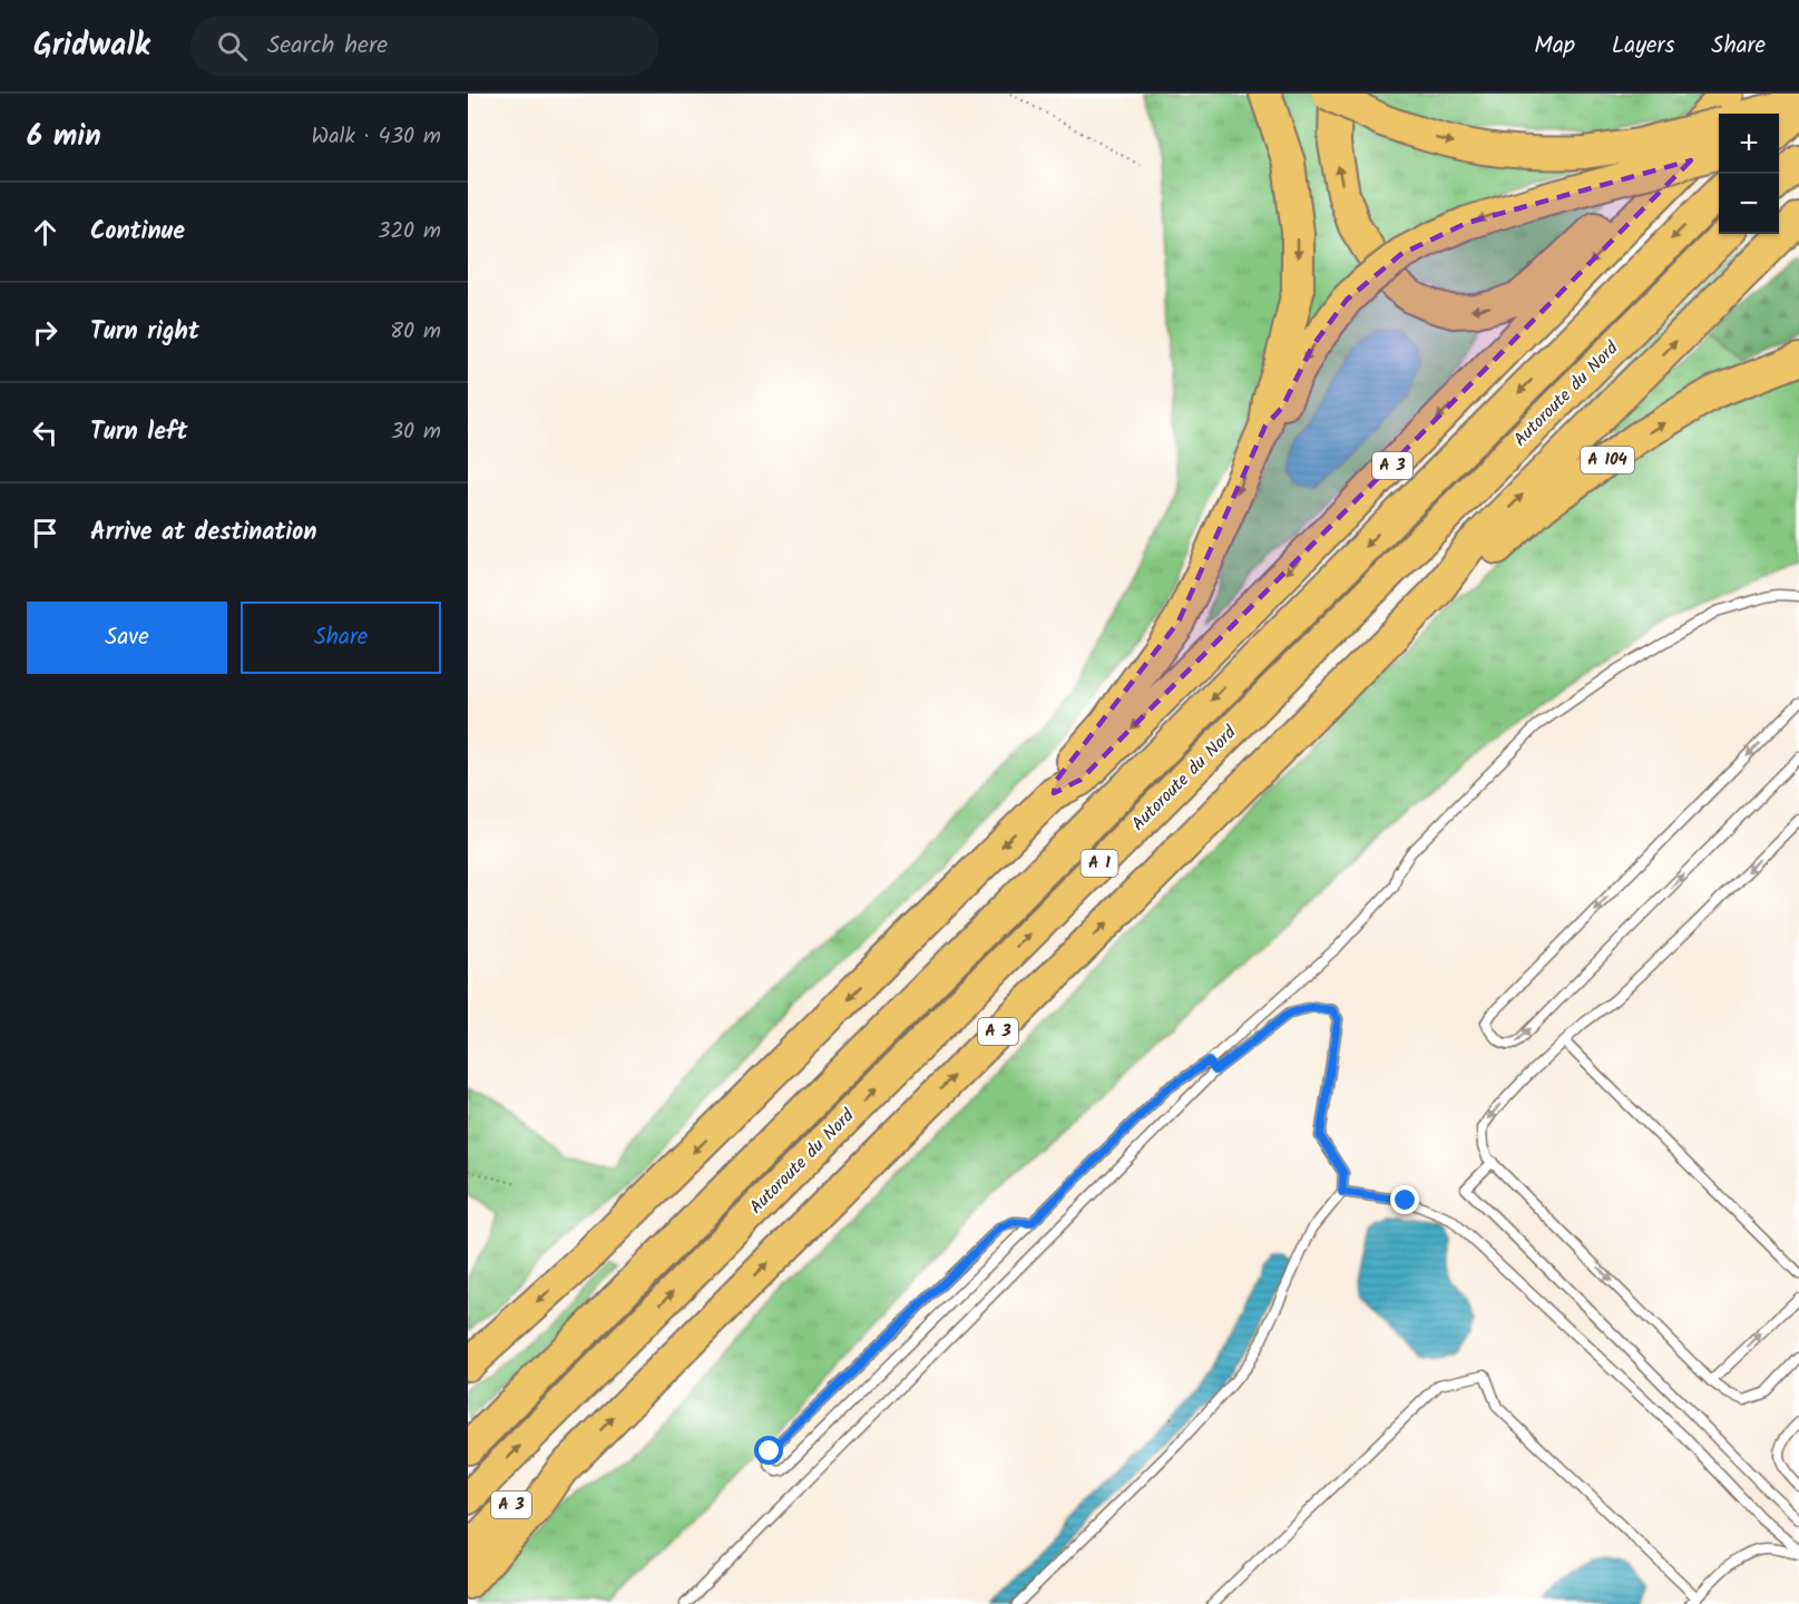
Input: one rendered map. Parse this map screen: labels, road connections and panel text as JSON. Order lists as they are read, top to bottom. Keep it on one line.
{"streets":{"highway":["Autoroute du Nord","A 104","A 3","A 1"]},"crossings":[["A 104","A 3"]],"page":{"header":"Gridwalk","search":"Search here","nav":["Map","Layers","Share"],"heading":["6 min","Walk · 430 m"],"map_buttons":["+","−"],"list":[["Continue","320 m"],["Turn right","80 m"],["Turn left","30 m"],"Arrive at destination"],"buttons":["Save","Share"]}}
